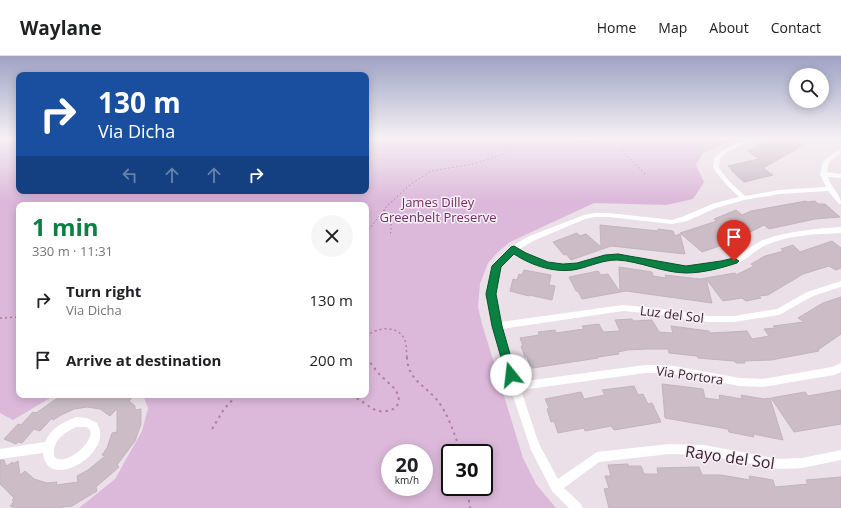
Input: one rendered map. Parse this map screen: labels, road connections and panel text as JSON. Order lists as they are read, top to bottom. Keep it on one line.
{"streets":{"street":["Luz del Sol","Via Portora","Rayo del Sol"]},"parks":["James Dilley Greenbelt Preserve"],"page":{"header":"Waylane","nav":["Home","Map","About","Contact"],"turn":["130 m","Via Dicha"],"heading":["1 min","330 m · 11:31"],"list":[{"name":"Turn right","note":"Via Dicha","value":"130 m"},{"name":"Arrive at destination","value":"200 m"}],"speed":"20 km/h","limit":"30"}}
